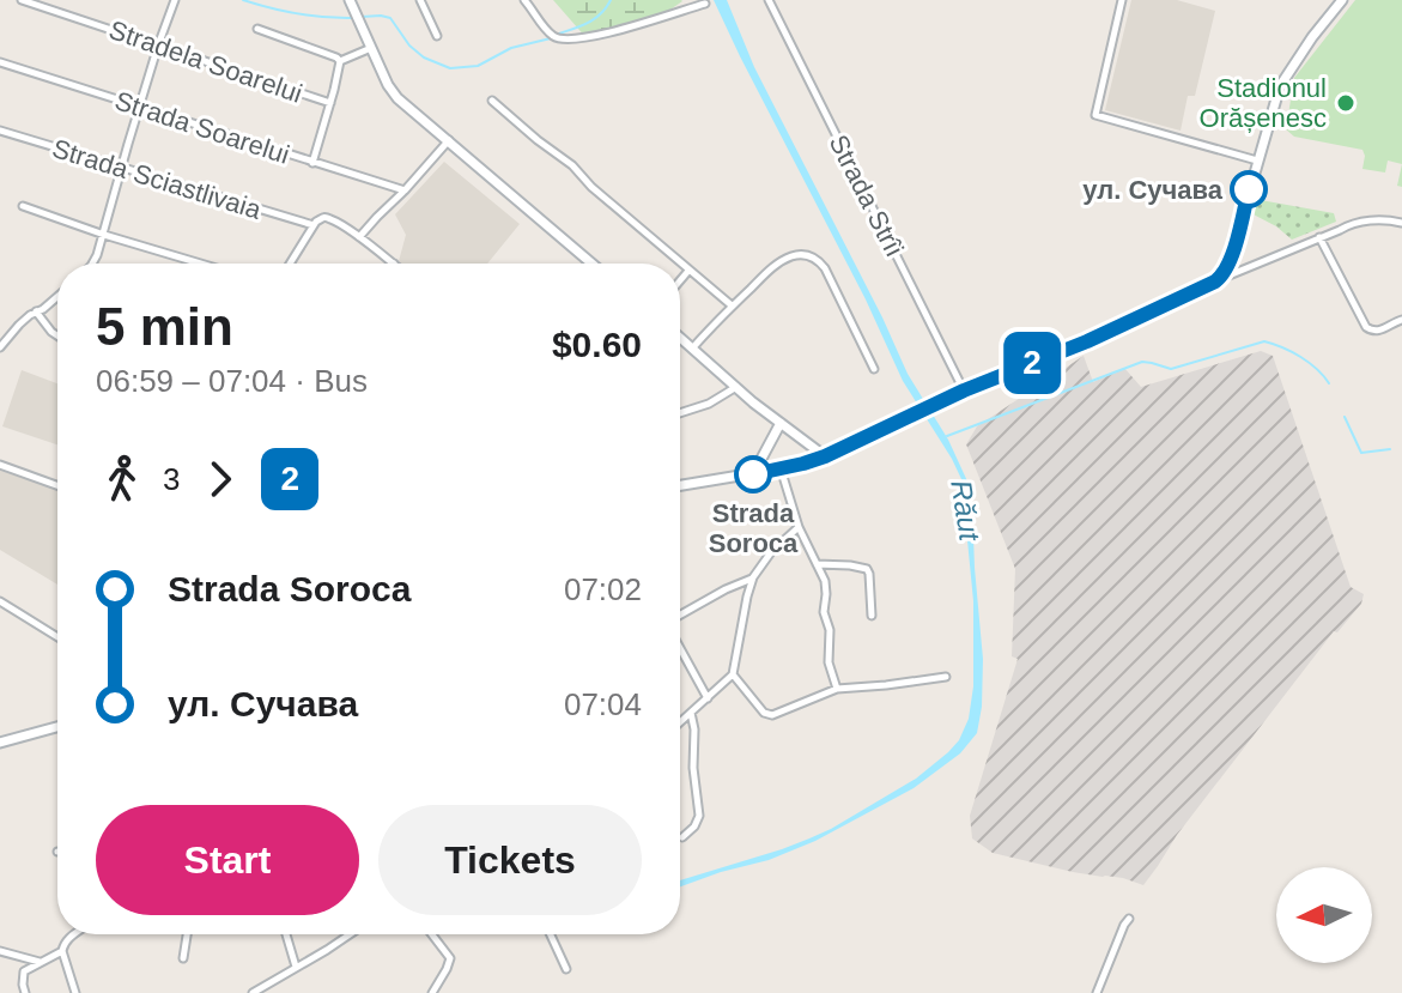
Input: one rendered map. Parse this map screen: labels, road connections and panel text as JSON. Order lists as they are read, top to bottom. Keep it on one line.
{"streets":{"street":["Stradela Soarelui","Strada Soarelui","Strada Sciastlivaia","Strada Strîi"]},"crossings":[["Stradela Soarelui","Strada Soarelui"]],"water":["Răut"],"places":["Stadionul Orășenesc","ул. Сучава","Strada Soroca"],"lines":["bus line 2"],"north":"left","page":{"on_map":"2","heading":["5 min","06:59 – 07:04 · Bus","$0.60"],"legs":["3","2"],"list":[{"name":"Strada Soroca","value":"07:02"},{"name":"ул. Сучава","value":"07:04"}],"buttons":["Start","Tickets"]}}
